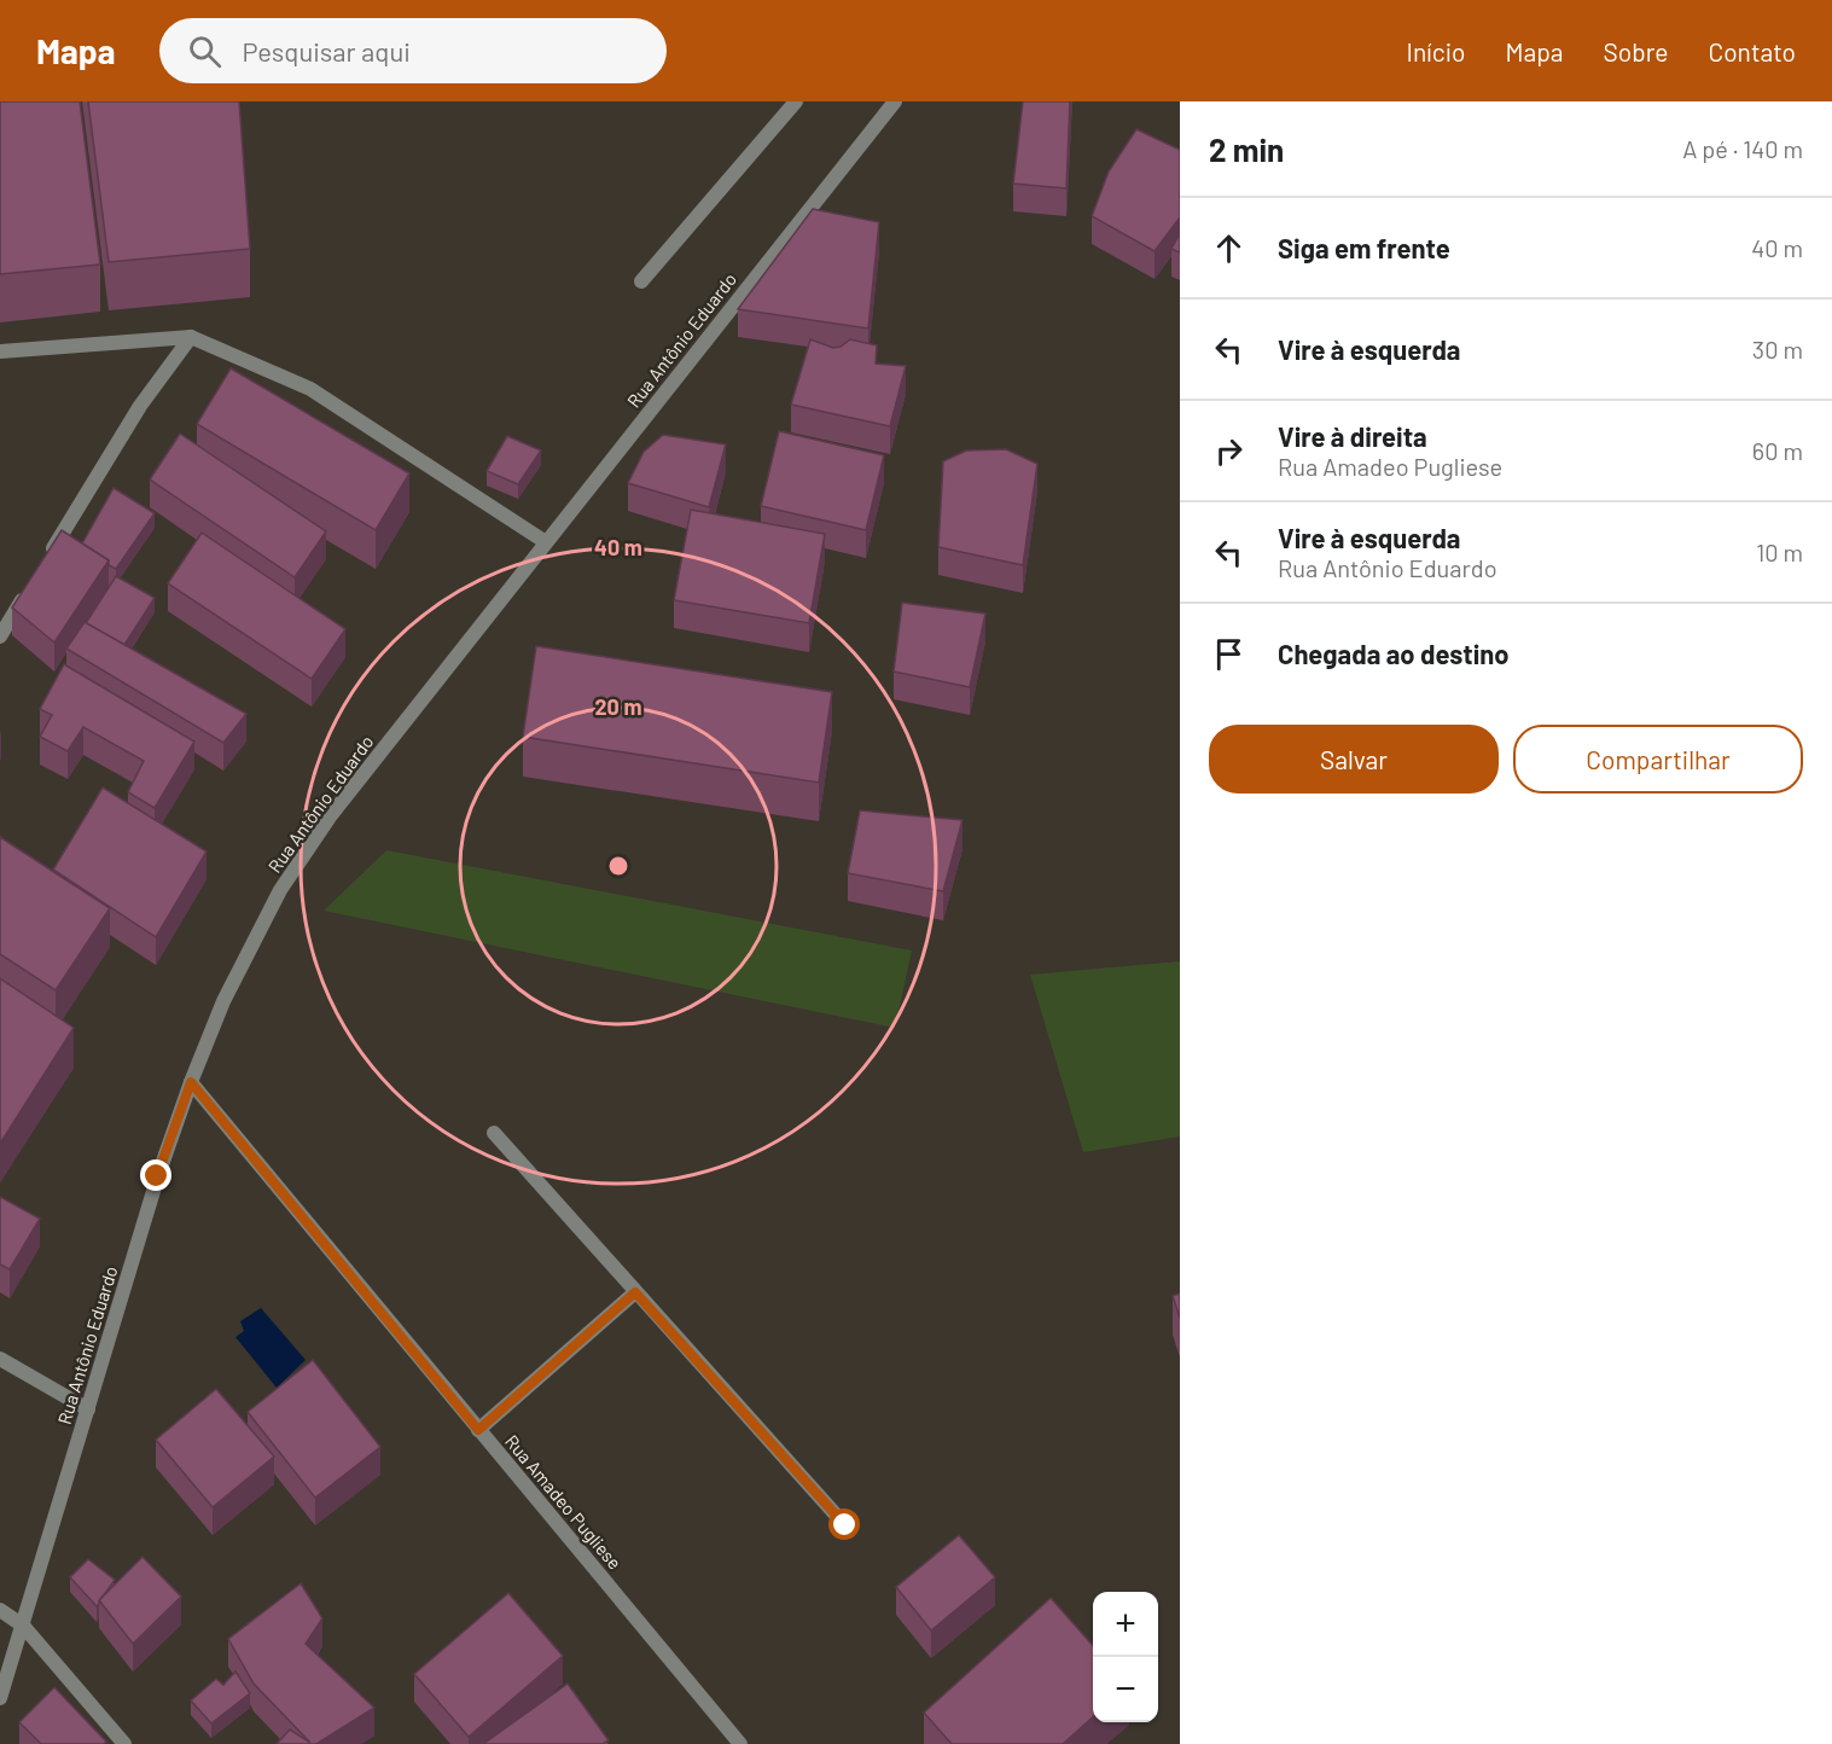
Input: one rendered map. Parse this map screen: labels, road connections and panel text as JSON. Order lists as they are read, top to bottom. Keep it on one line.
{"streets":{"street":["Rua Antônio Eduardo","Rua Amadeo Pugliese"]},"crossings":[["Rua Antônio Eduardo","Rua Amadeo Pugliese"]],"page":{"header":"Mapa","search":"Pesquisar aqui","nav":["Início","Mapa","Sobre","Contato"],"heading":["2 min","A pé · 140 m"],"list":[["Siga em frente","40 m"],["Vire à esquerda","30 m"],["Vire à direita","Rua Amadeo Pugliese","60 m"],["Vire à esquerda","Rua Antônio Eduardo","10 m"],"Chegada ao destino"],"buttons":["Salvar","Compartilhar"],"map_buttons":["+","−"]},"rings":["40 m","20 m"]}
